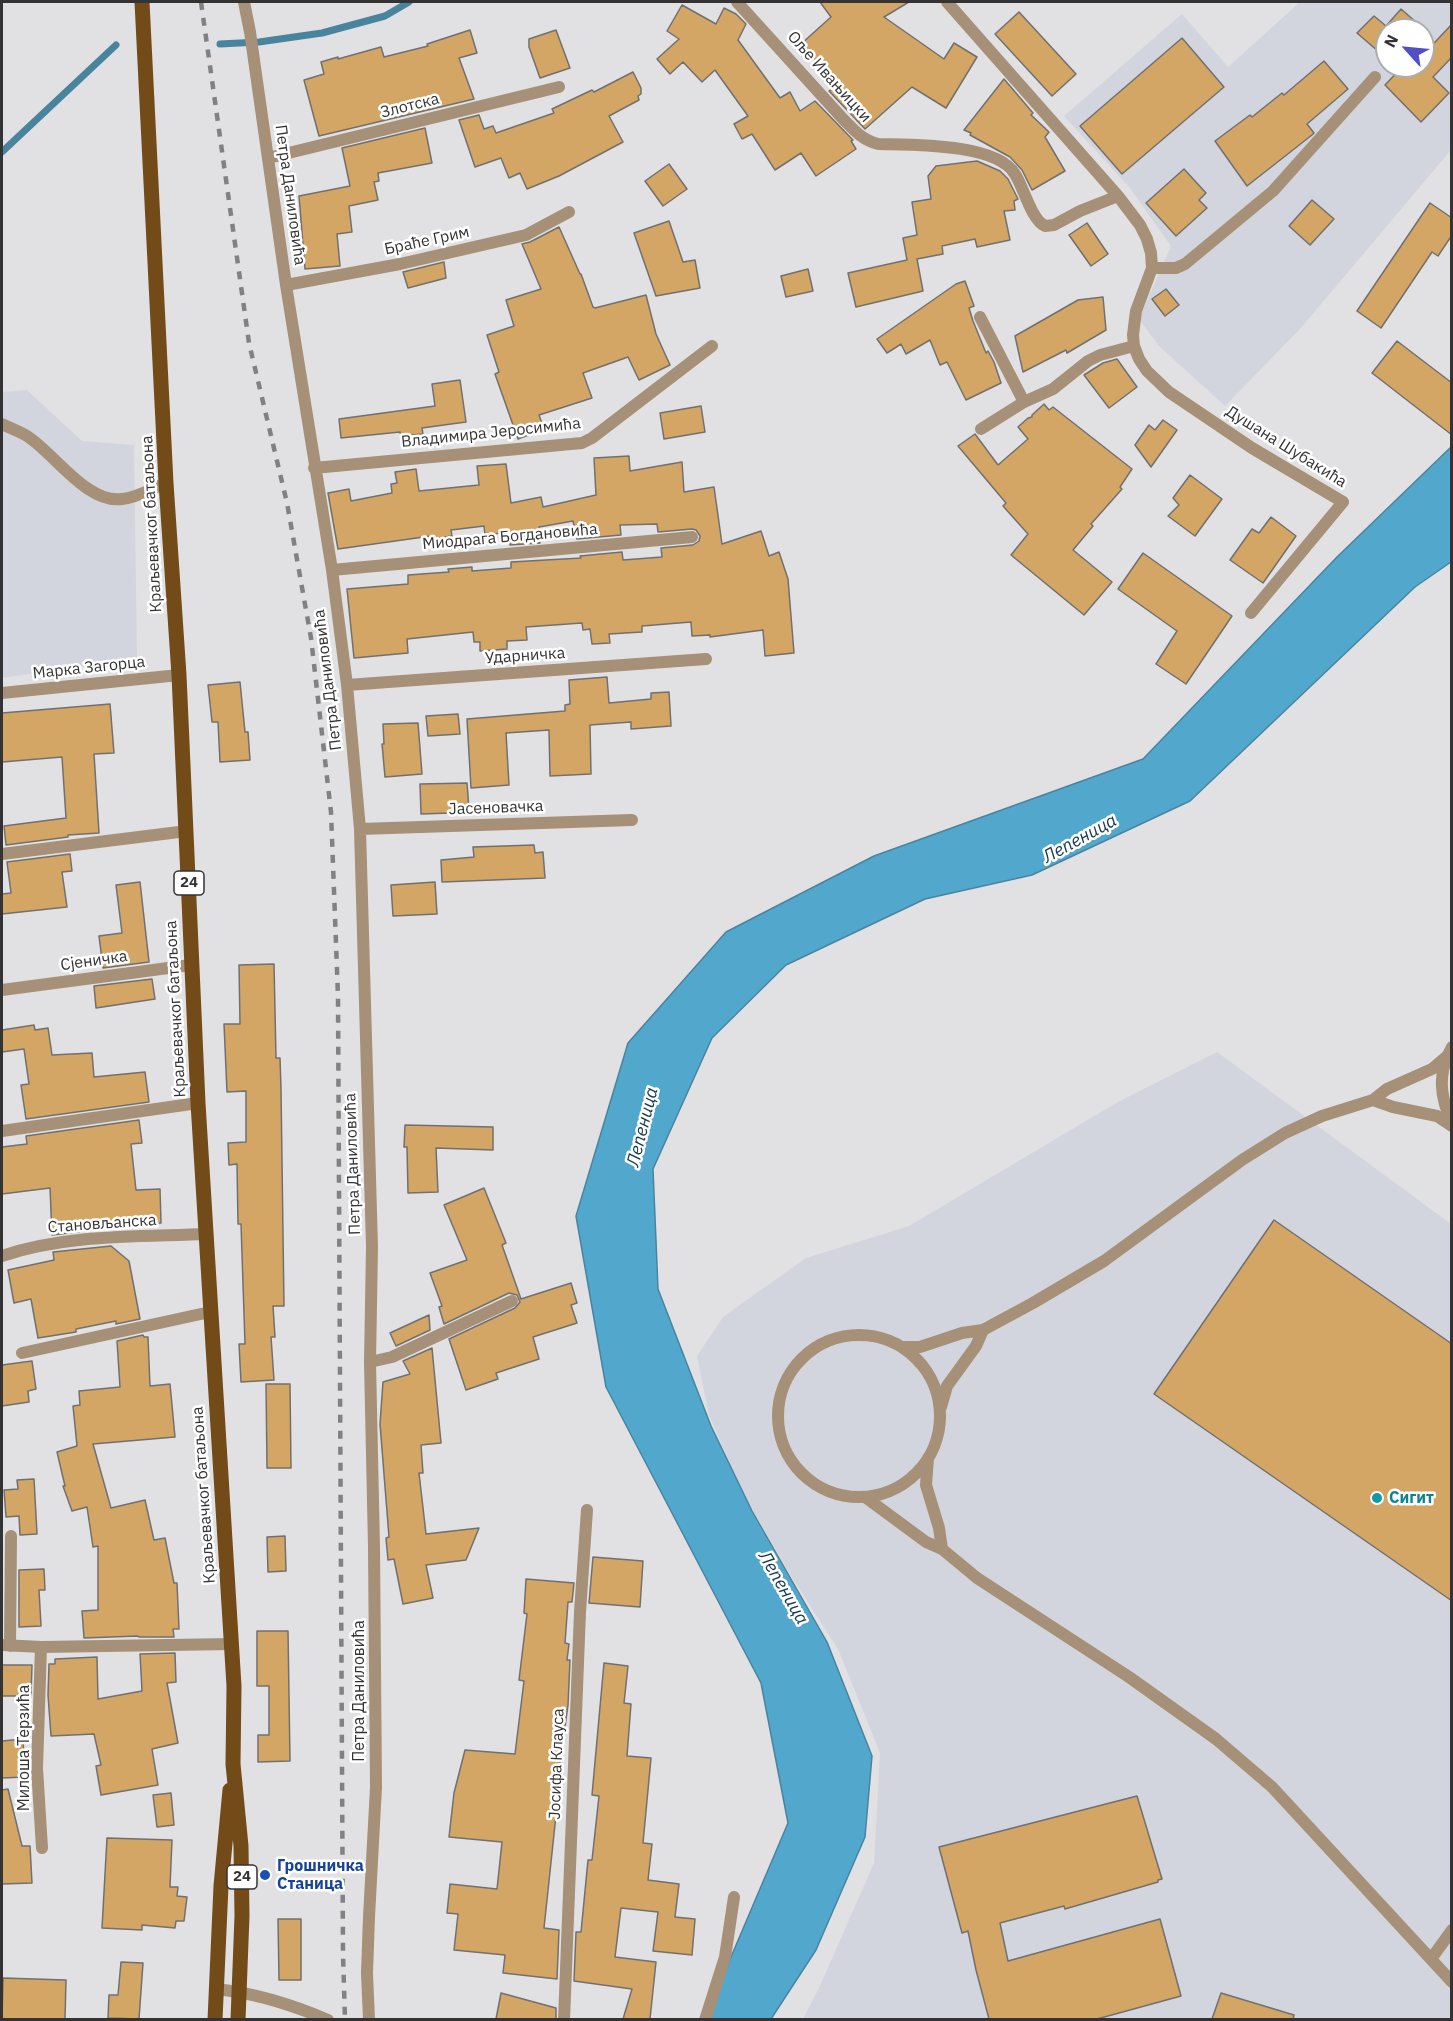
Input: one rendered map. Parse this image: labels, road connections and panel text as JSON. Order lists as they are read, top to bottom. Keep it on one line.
{"streets":{"main road":["Краљевачког батаљона","24"],"street":["Оље Ивањицки","Злотска","Петра Даниловића","Браће Грим","Владимира Јеросимића","Душана Шубакића","Миодрага Богдановића","Ударничка","Марка Загорца","Јасеновачка","Сјеничка","Становљанска","Милоша Терзића","Јосифа Клауса"]},"crossings":[["Злотска","Петра Даниловића"],["Петра Даниловића","Браће Грим"],["Петра Даниловића","Владимира Јеросимића"],["Петра Даниловића","Миодрага Богдановића"],["Петра Даниловића","Ударничка"],["Петра Даниловића","Јасеновачка"],["Краљевачког батаљона","Марка Загорца"],["Краљевачког батаљона","Сјеничка"],["Краљевачког батаљона","Становљанска"]],"water":["Лепеница"],"places":["Сигит","Грошничка Станица"],"north":"top left"}
